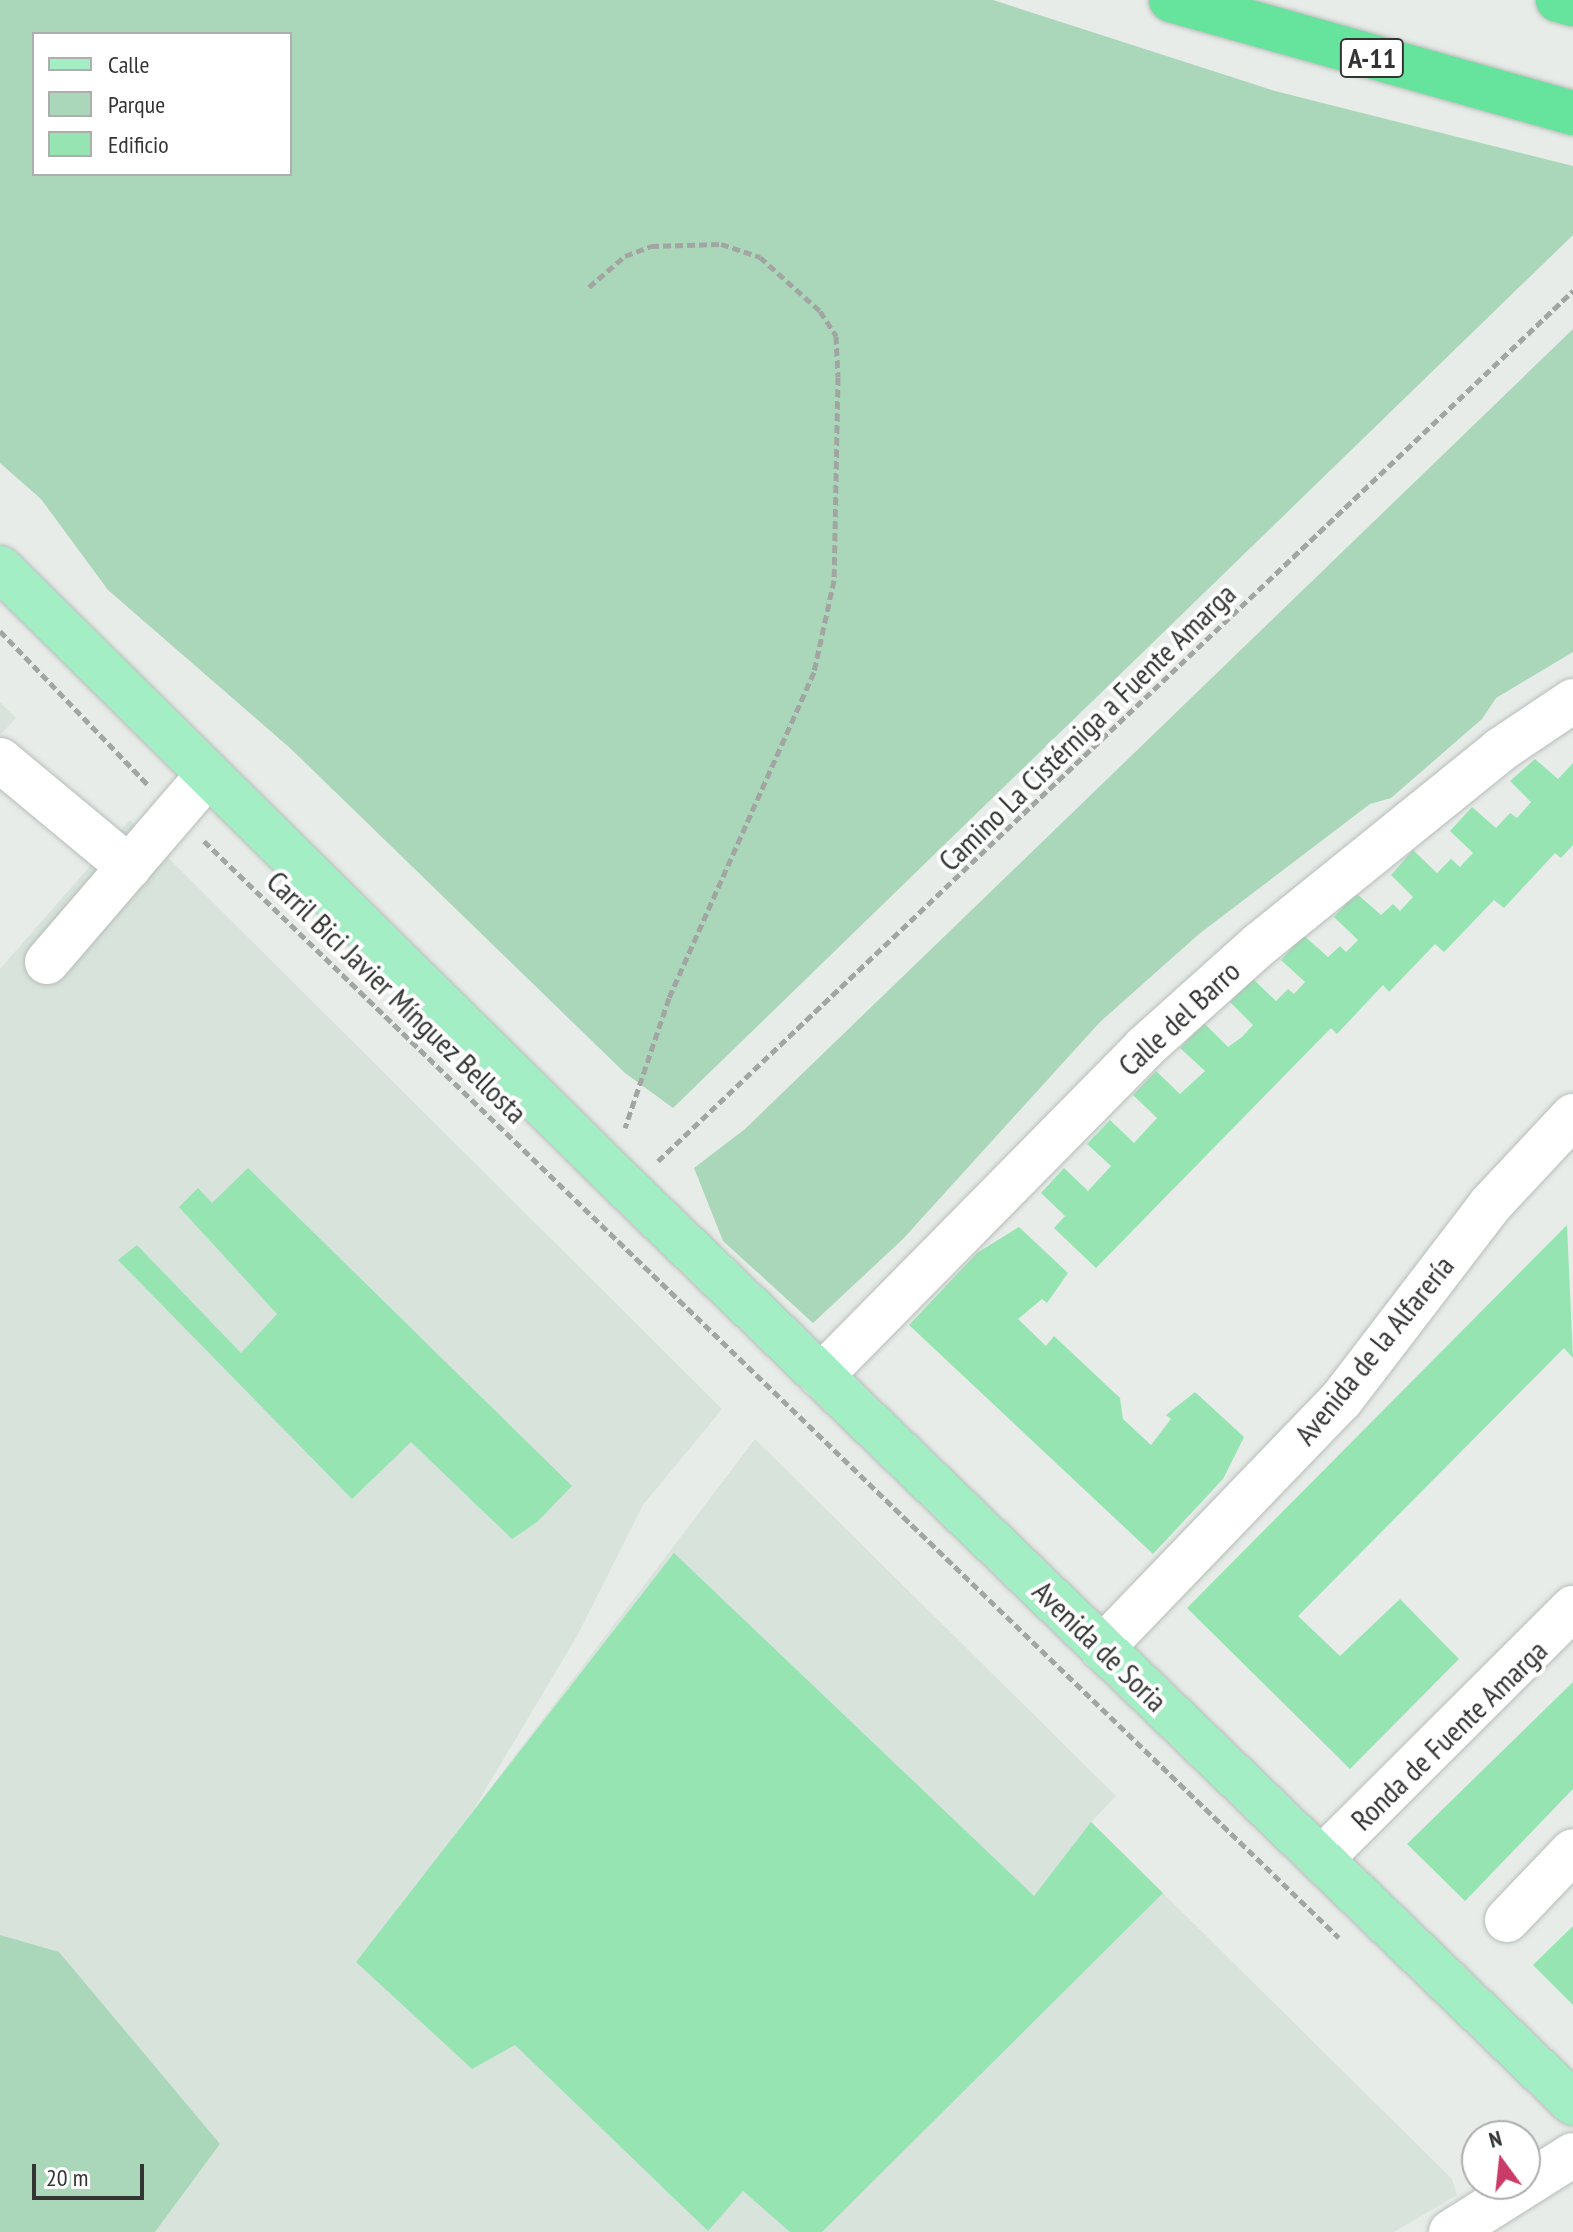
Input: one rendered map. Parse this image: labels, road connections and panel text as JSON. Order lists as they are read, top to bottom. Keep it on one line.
{"streets":{"highway":["A-11"],"main road":["Avenida de Soria"],"street":["Calle del Barro","Avenida de la Alfarería","Ronda de Fuente Amarga"],"path":["Camino La Cistérniga a Fuente Amarga","Carril Bici Javier Mínguez Bellosta"]},"crossings":[["Camino La Cistérniga a Fuente Amarga","Avenida de Soria"],["Calle del Barro","Avenida de Soria"],["Avenida de la Alfarería","Avenida de Soria"],["Avenida de Soria","Ronda de Fuente Amarga"]],"legend":["Calle","Parque","Edificio"],"scale_bar":"20 m","north":"top"}
